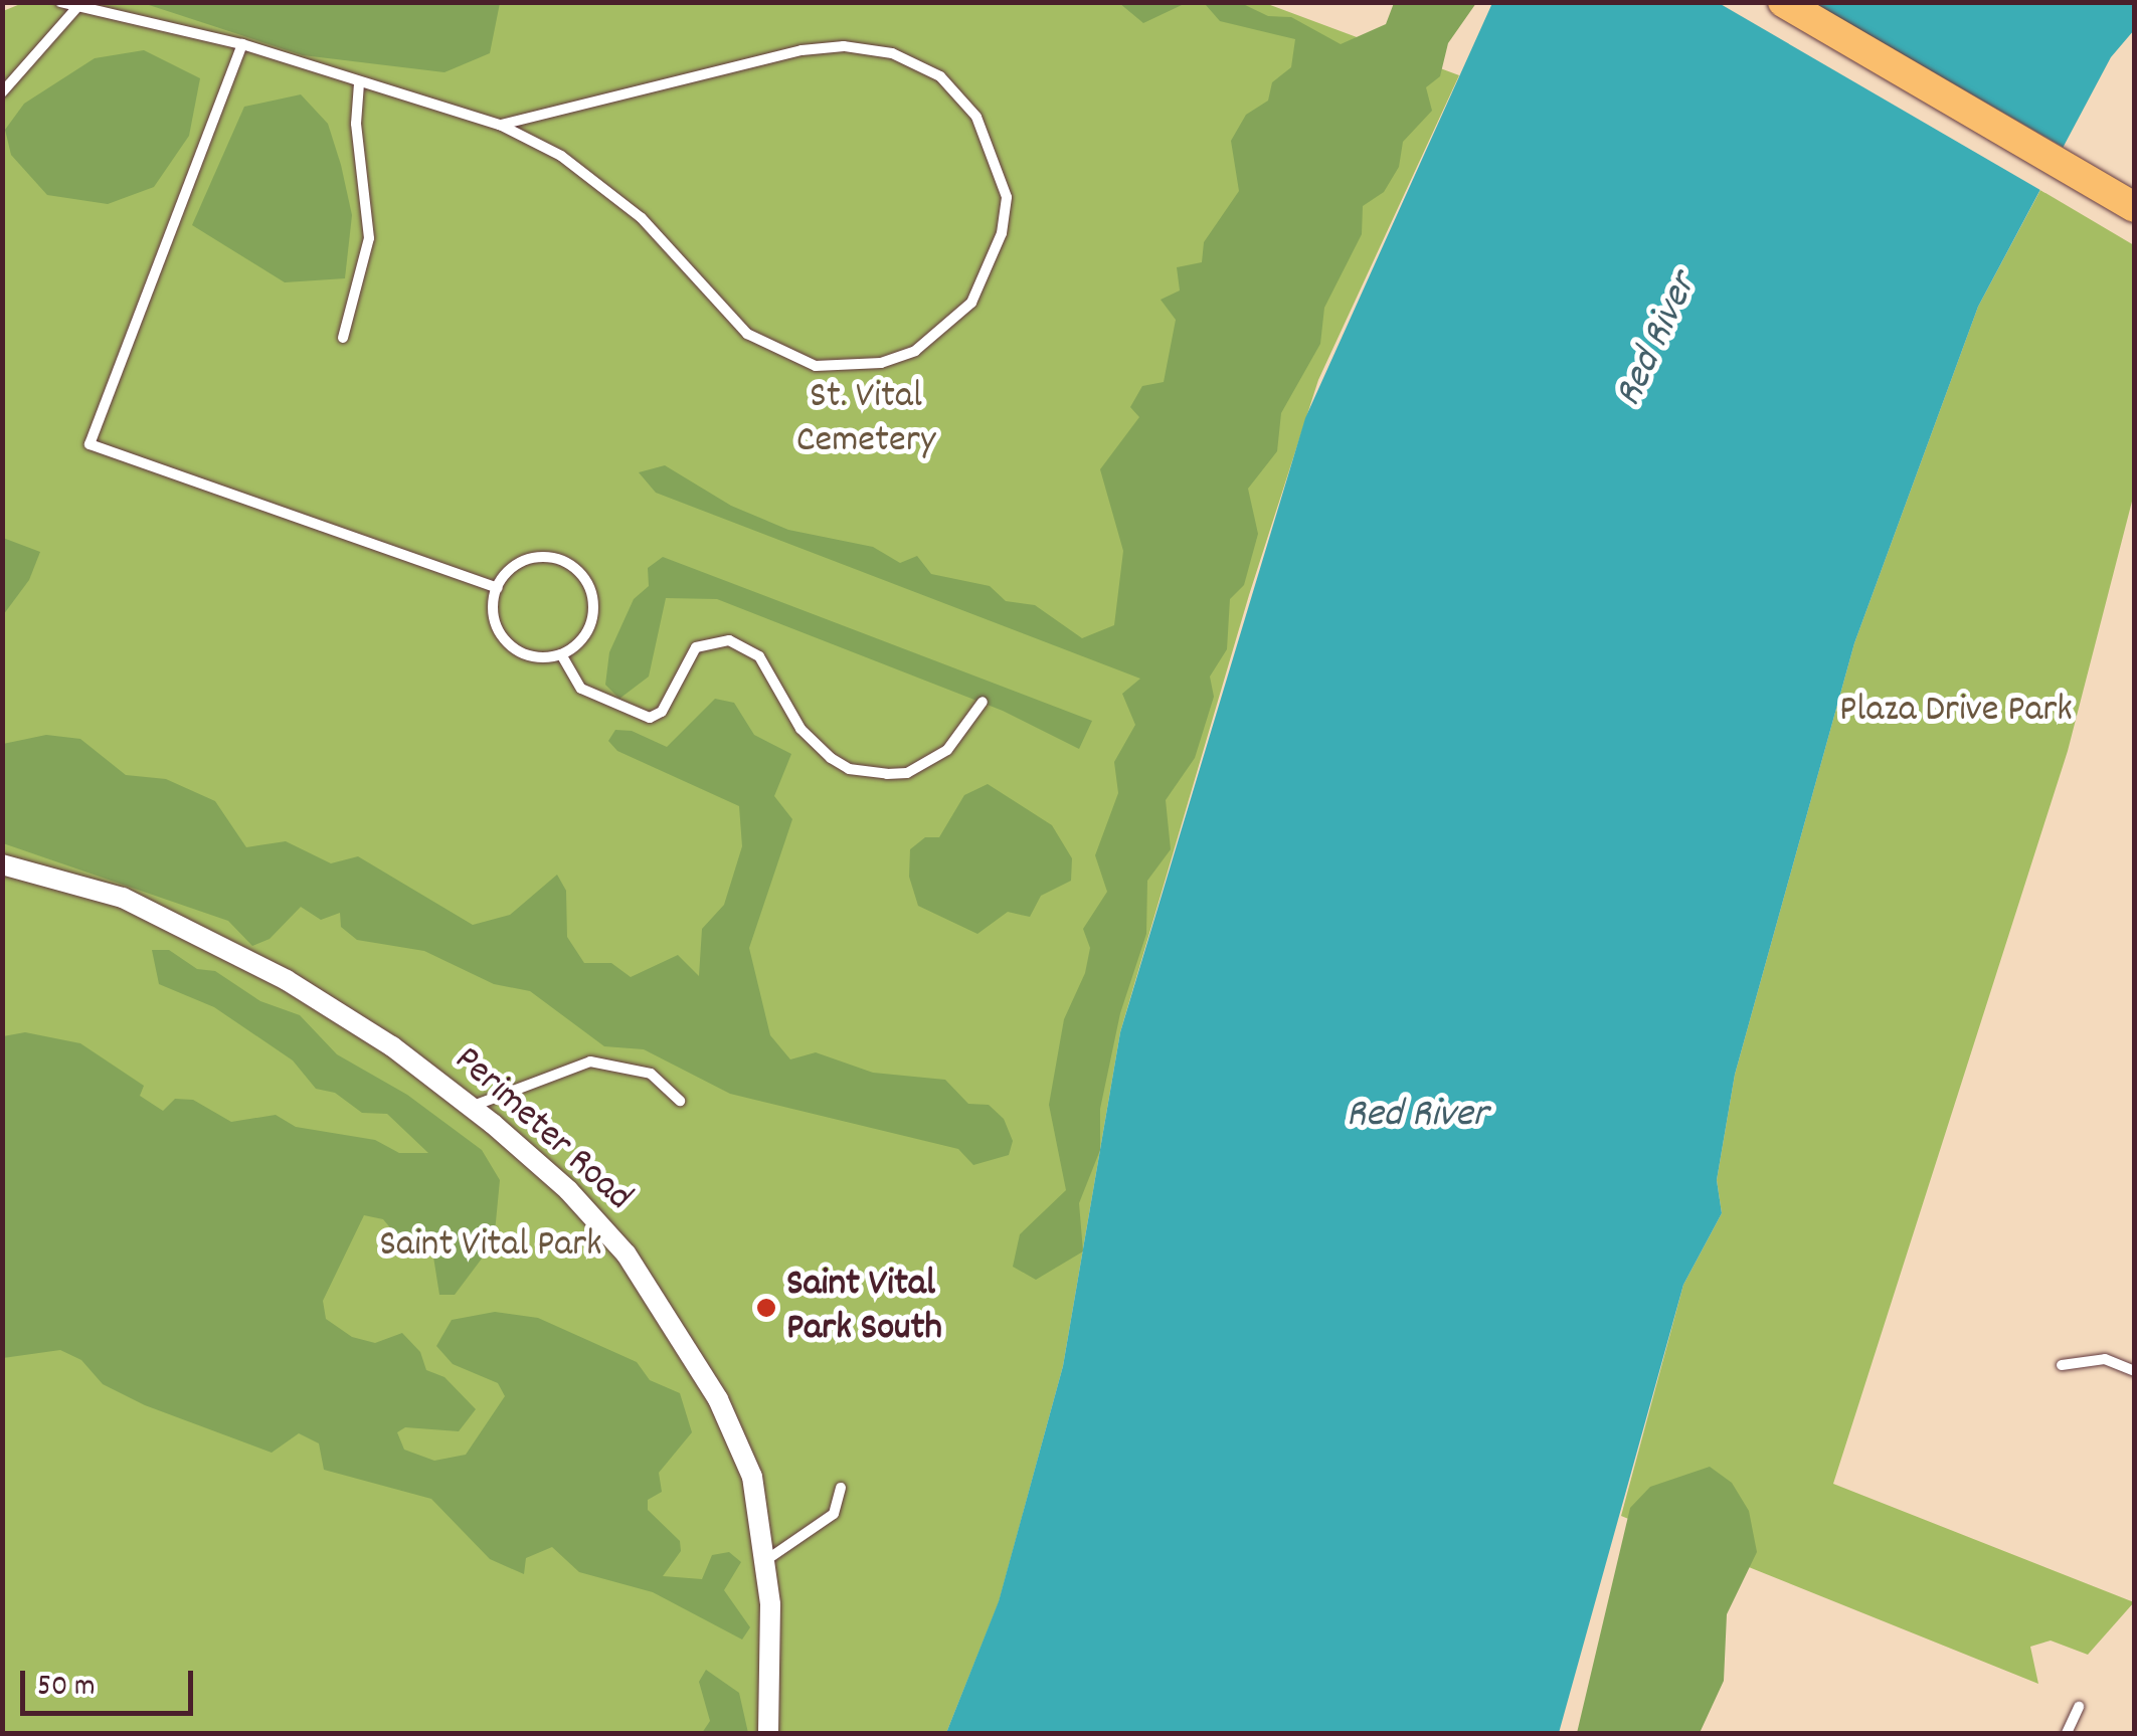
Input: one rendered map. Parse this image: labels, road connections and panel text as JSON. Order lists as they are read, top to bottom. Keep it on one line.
{"streets":{"street":["Perimeter Road"]},"water":["Red River"],"parks":["St. Vital Cemetery","Plaza Drive Park","Saint Vital Park"],"places":["Saint Vital Park South"],"scale_bar":"50 m"}
